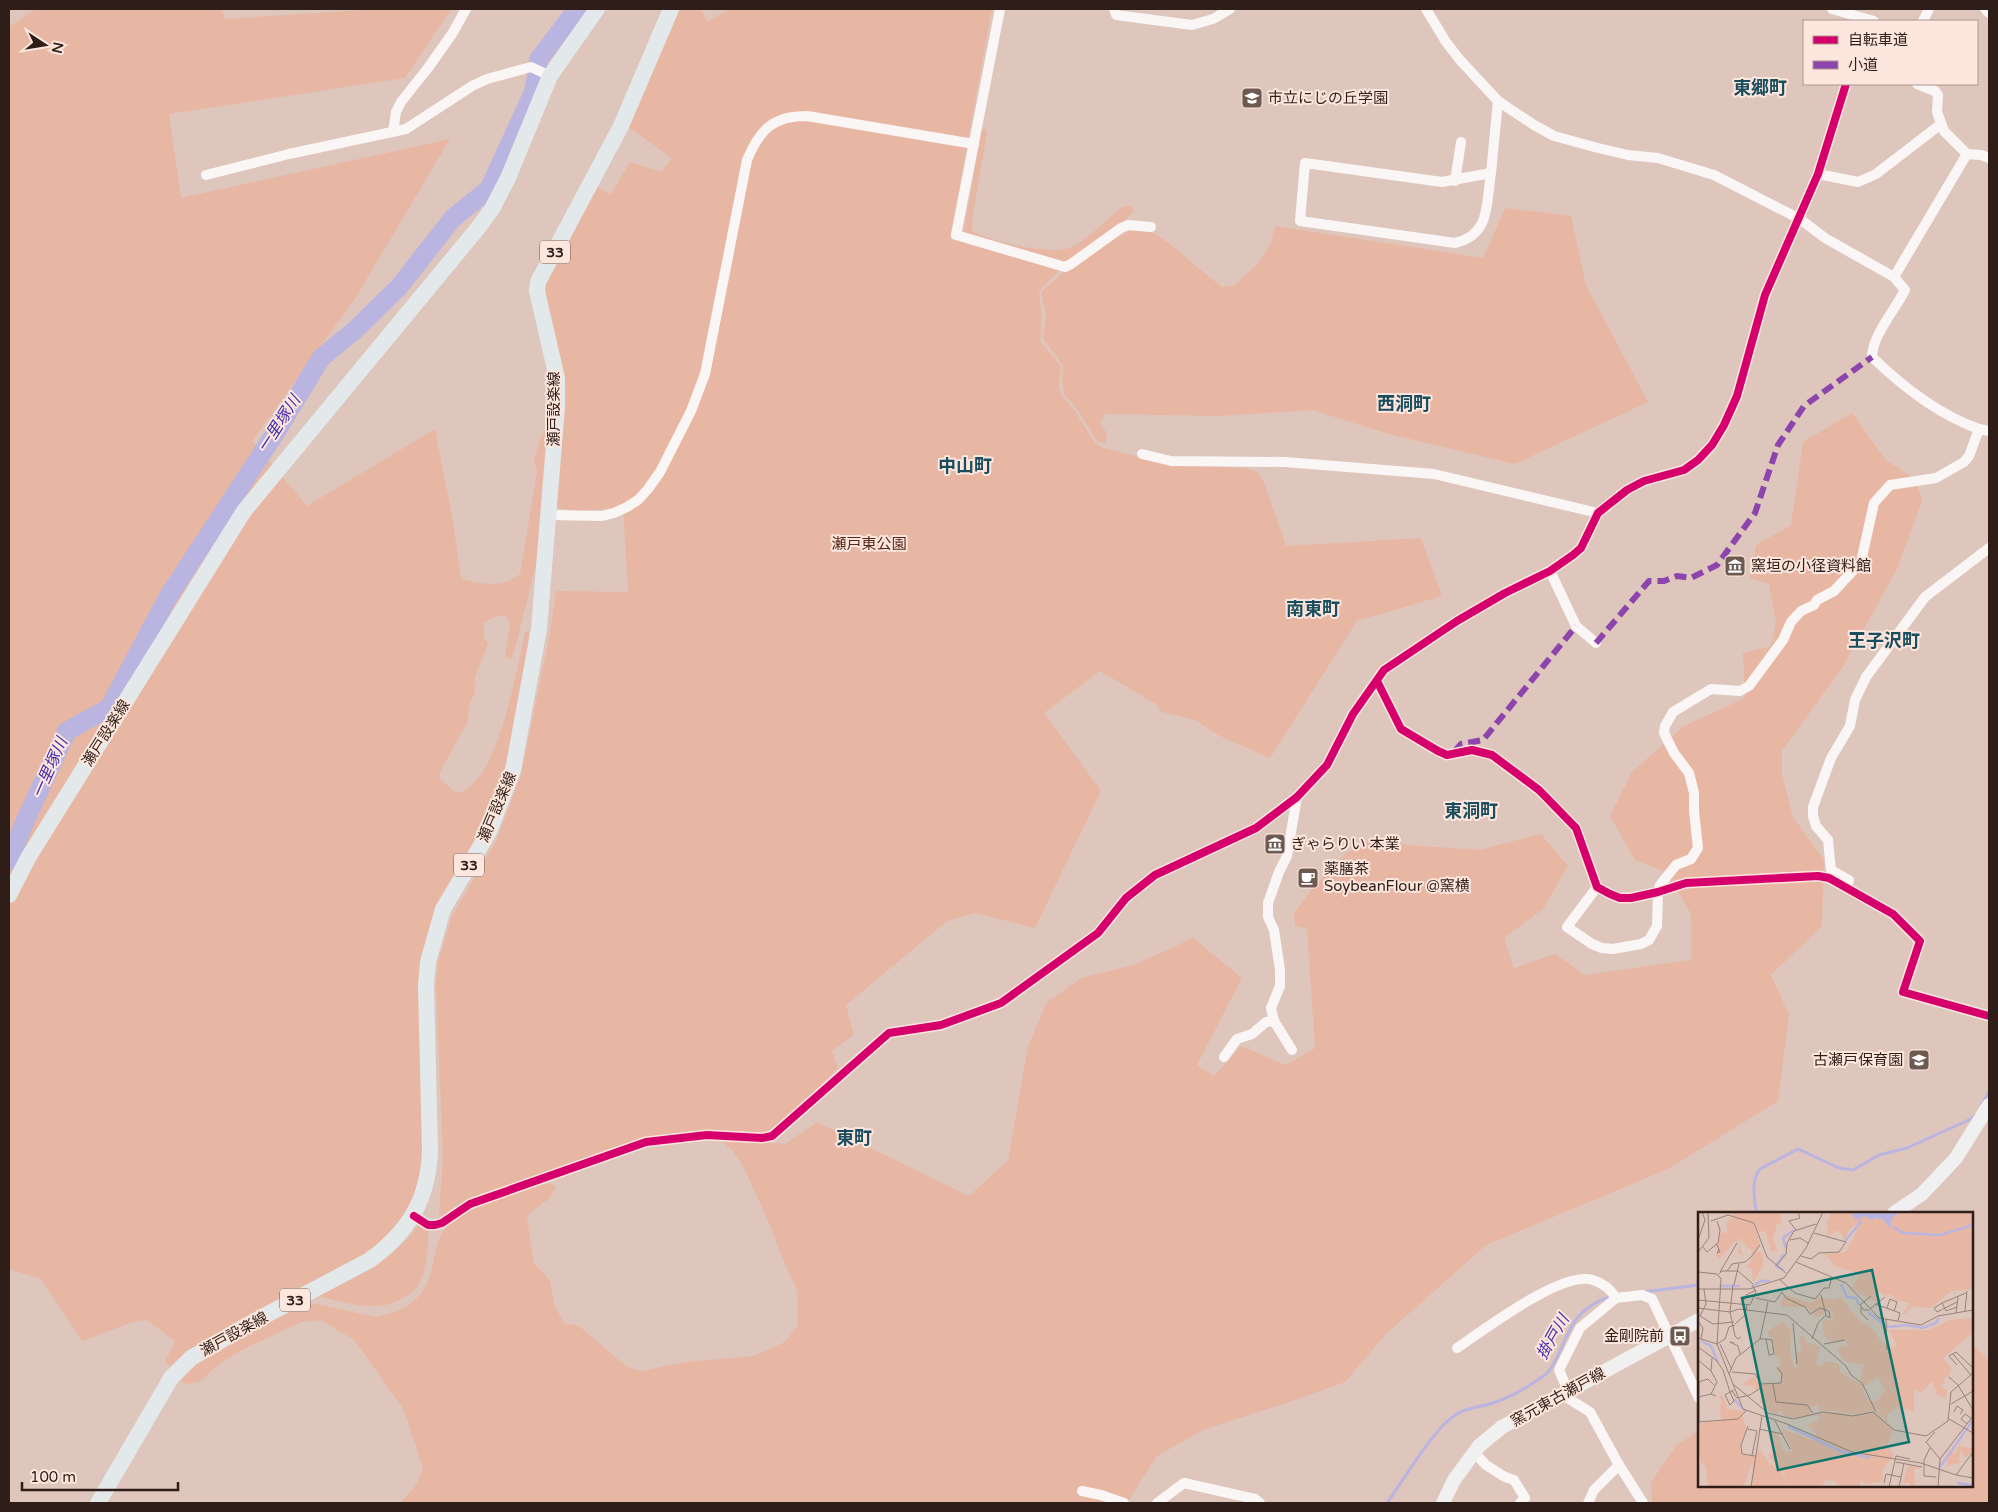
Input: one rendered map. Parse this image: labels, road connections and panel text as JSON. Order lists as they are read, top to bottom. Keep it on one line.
{"streets":{"main road":["33","瀬戸設楽線","窯元東古瀬戸線"]},"districts":["東郷町","西洞町","中山町","南東町","王子沢町","東洞町","東町"],"water":["一里塚川","掛戸川"],"parks":["瀬戸東公園"],"places":{"school or university":["市立にじの丘学園","古瀬戸保育園"],"museum":["窯垣の小径資料館","ぎゃらりい 本業"],"cafe":["薬膳茶 SoybeanFlour @窯横"],"bus stop":["金剛院前"]},"legend":["自転車道","小道"],"scale_bar":"100 m","north":"right"}
